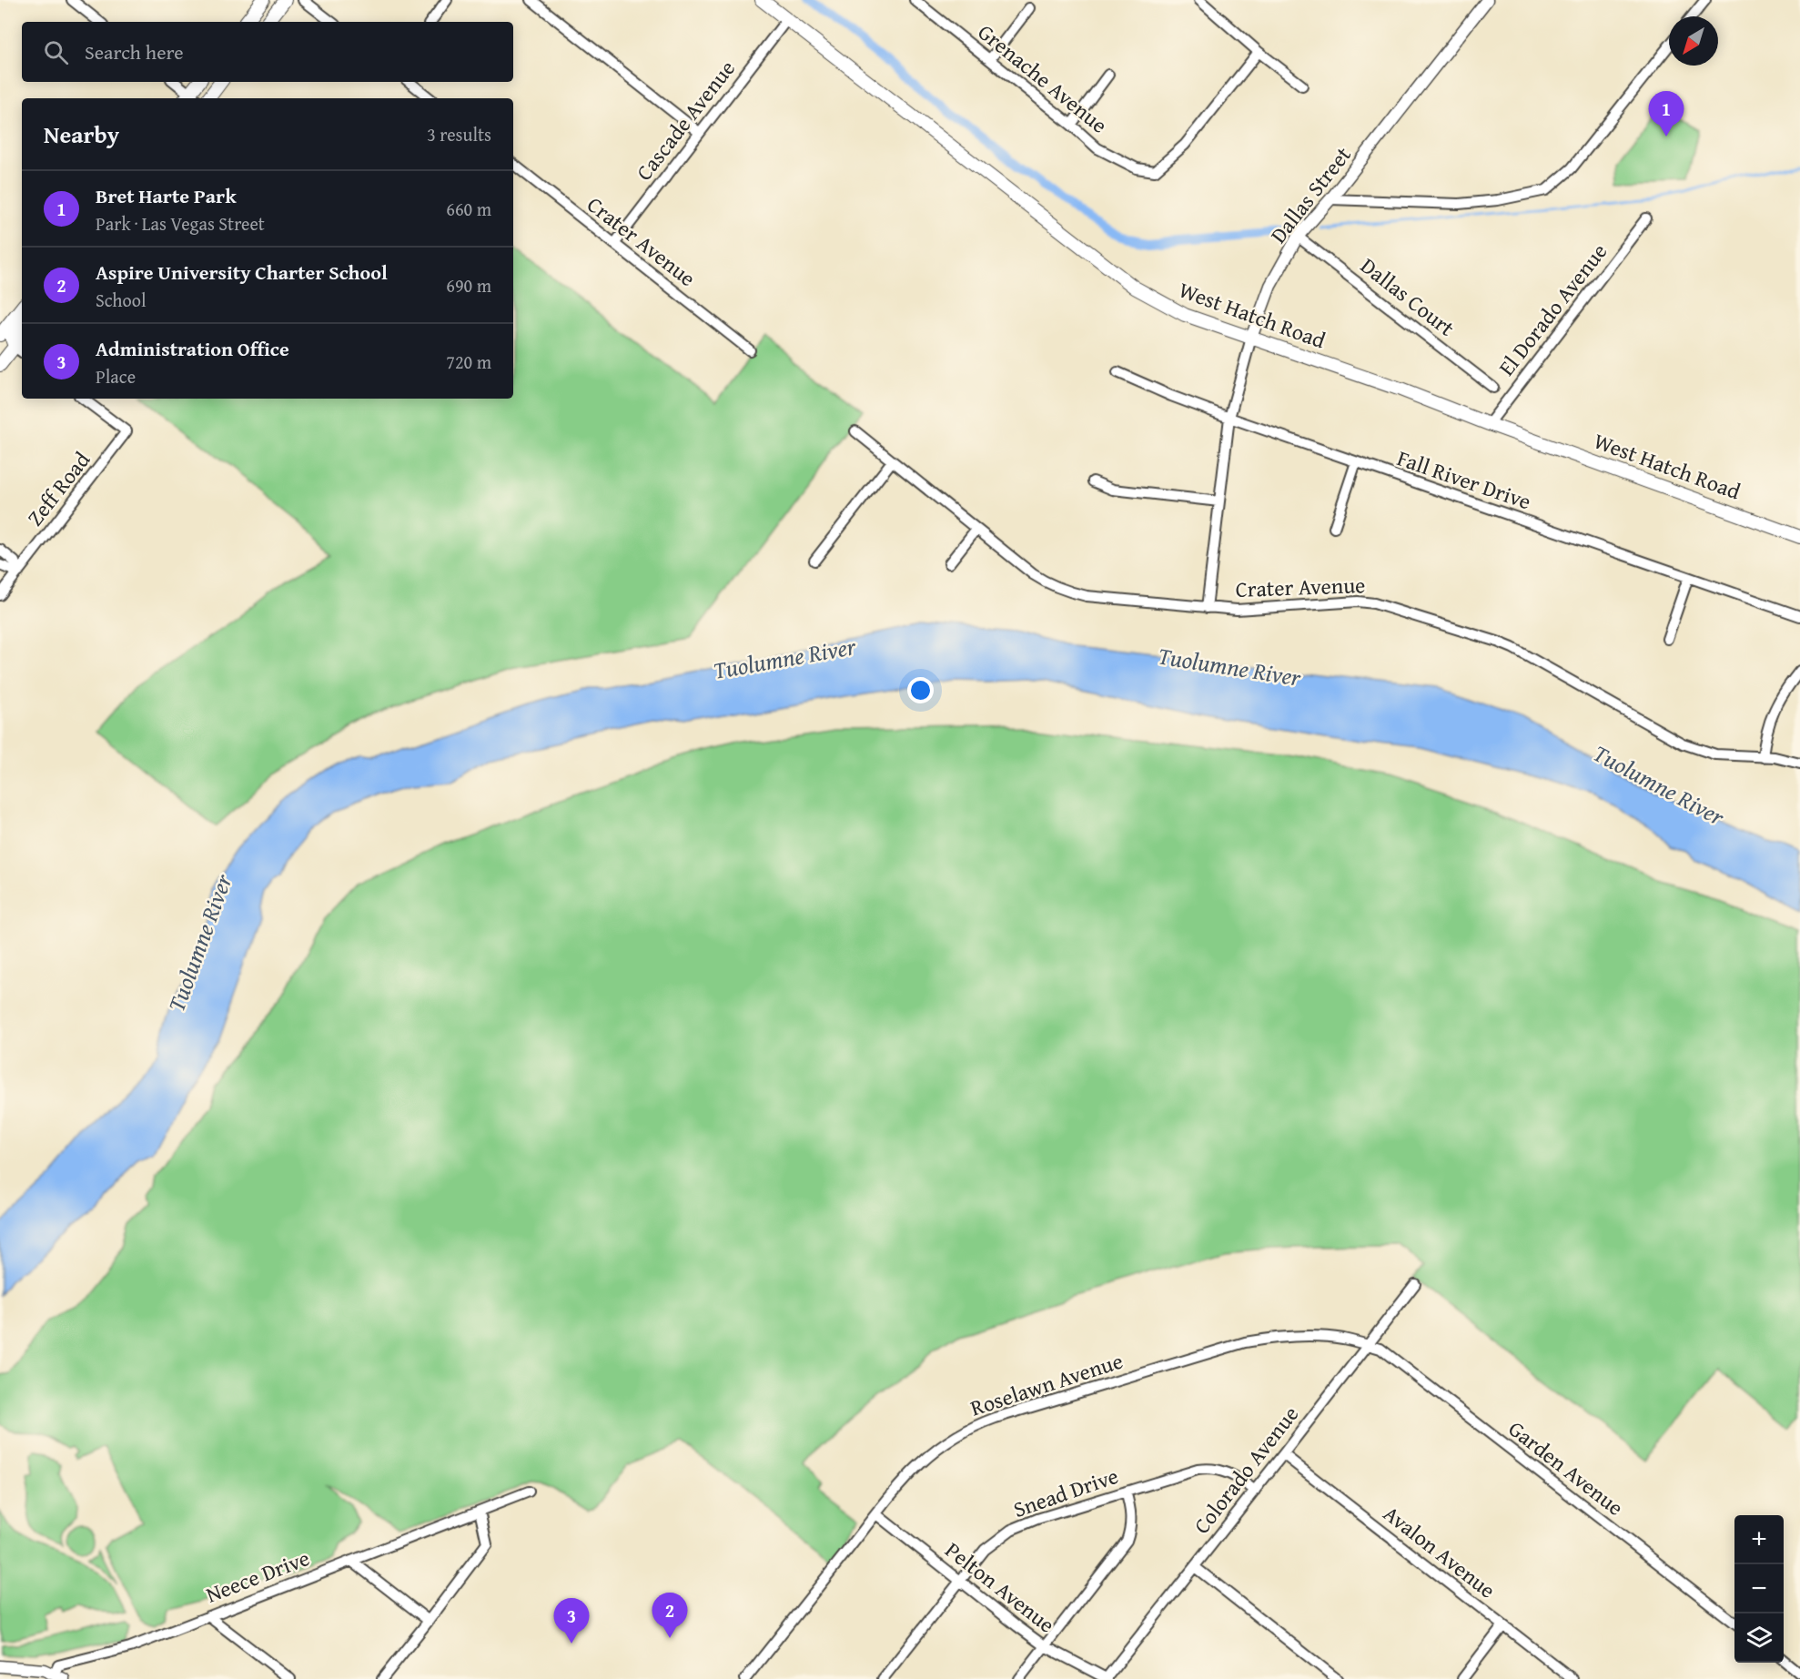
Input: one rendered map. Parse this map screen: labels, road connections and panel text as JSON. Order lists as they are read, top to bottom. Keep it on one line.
{"streets":{"main road":["West Hatch Road"],"street":["Grenache Avenue","Cascade Avenue","Dallas Street","Crater Avenue","Dallas Court","El Dorado Avenue","Fall River Drive","Zeff Road","Roselawn Avenue","Garden Avenue","Colorado Avenue","Snead Drive","Avalon Avenue","Neece Drive","Pelton Avenue"]},"crossings":[["Cascade Avenue","Crater Avenue"],["Cascade Avenue","West Hatch Road"],["Dallas Street","Crater Avenue"],["Dallas Street","Dallas Court"],["Dallas Street","West Hatch Road"],["Dallas Street","Fall River Drive"],["El Dorado Avenue","West Hatch Road"],["Roselawn Avenue","Garden Avenue"],["Roselawn Avenue","Colorado Avenue"],["Roselawn Avenue","Pelton Avenue"],["Garden Avenue","Colorado Avenue"],["Colorado Avenue","Snead Drive"],["Colorado Avenue","Avalon Avenue"],["Colorado Avenue","Pelton Avenue"],["Snead Drive","Pelton Avenue"]],"water":["Tuolumne River"],"north":"bottom left","page":{"search":"Search here","pins":["1","2","3"],"heading":["Nearby","3 results"],"list":[{"mark":"1","name":"Bret Harte Park","note":"Park · Las Vegas Street","value":"660 m"},{"mark":"2","name":"Aspire University Charter School","note":"School","value":"690 m"},{"mark":"3","name":"Administration Office","note":"Place","value":"720 m"}],"map_buttons":["+","−"]}}
